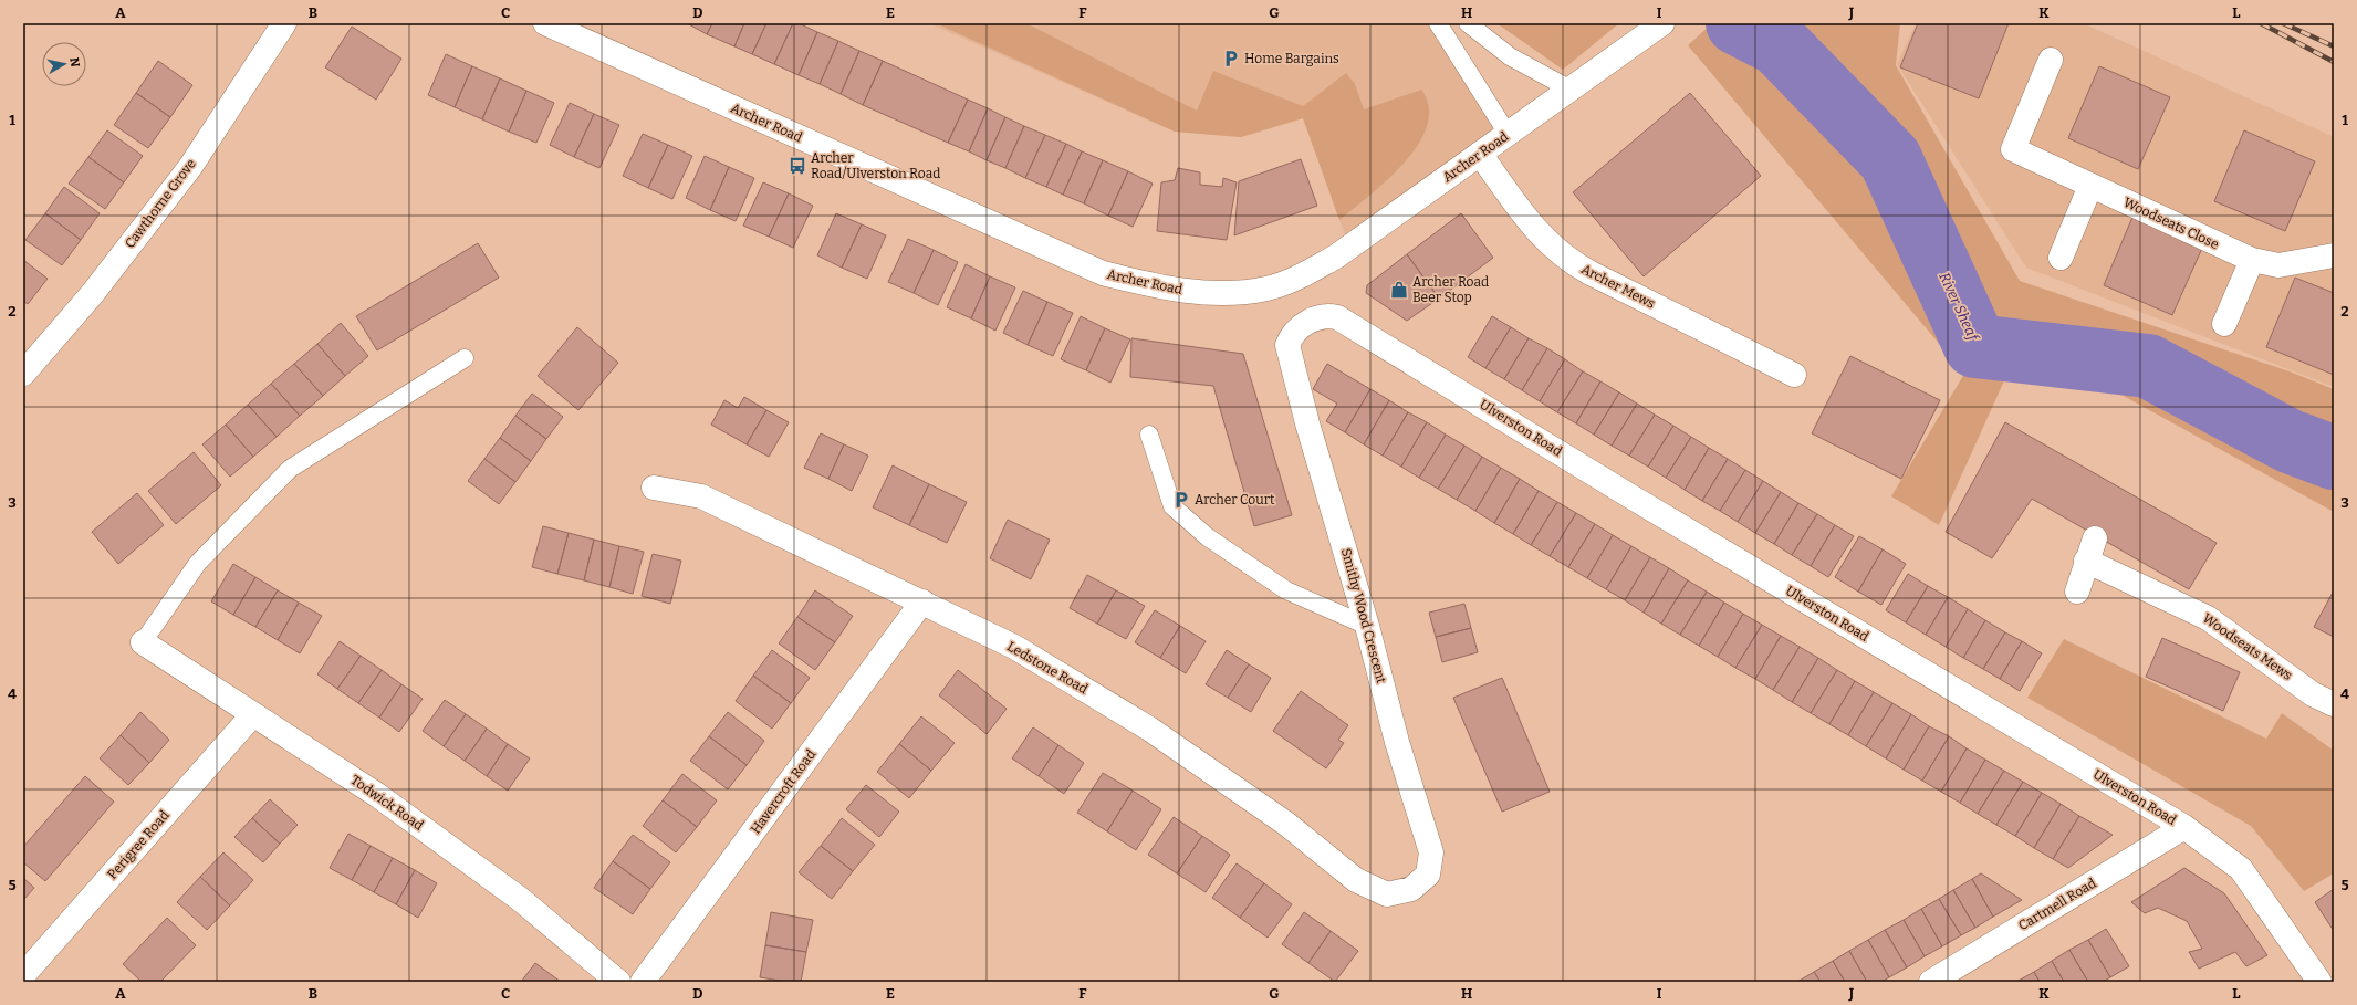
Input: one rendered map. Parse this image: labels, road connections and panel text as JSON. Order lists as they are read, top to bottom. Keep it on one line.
{"streets":{"street":["Archer Road","Cawthorne Grove","Woodseats Close","Archer Mews","Ulverston Road","Smithy Wood Crescent","Woodseats Mews","Ledstone Road","Havercroft Road","Todwick Road","Perigree Road","Cartmell Road"]},"crossings":[["Archer Road","Archer Mews"],["Ulverston Road","Smithy Wood Crescent"],["Ulverston Road","Cartmell Road"],["Smithy Wood Crescent","Ledstone Road"],["Ledstone Road","Havercroft Road"],["Todwick Road","Perigree Road"]],"water":["River Sheaf"],"places":{"parking":["Home Bargains","Archer Court"],"bus stop":["Archer Road/Ulverston Road"],"shop":["Archer Road Beer Stop"]},"north":"right","grid":{"columns":["A","B","C","D","E","F","G","H","I","J","K","L"],"rows":["1","2","3","4","5"]}}
